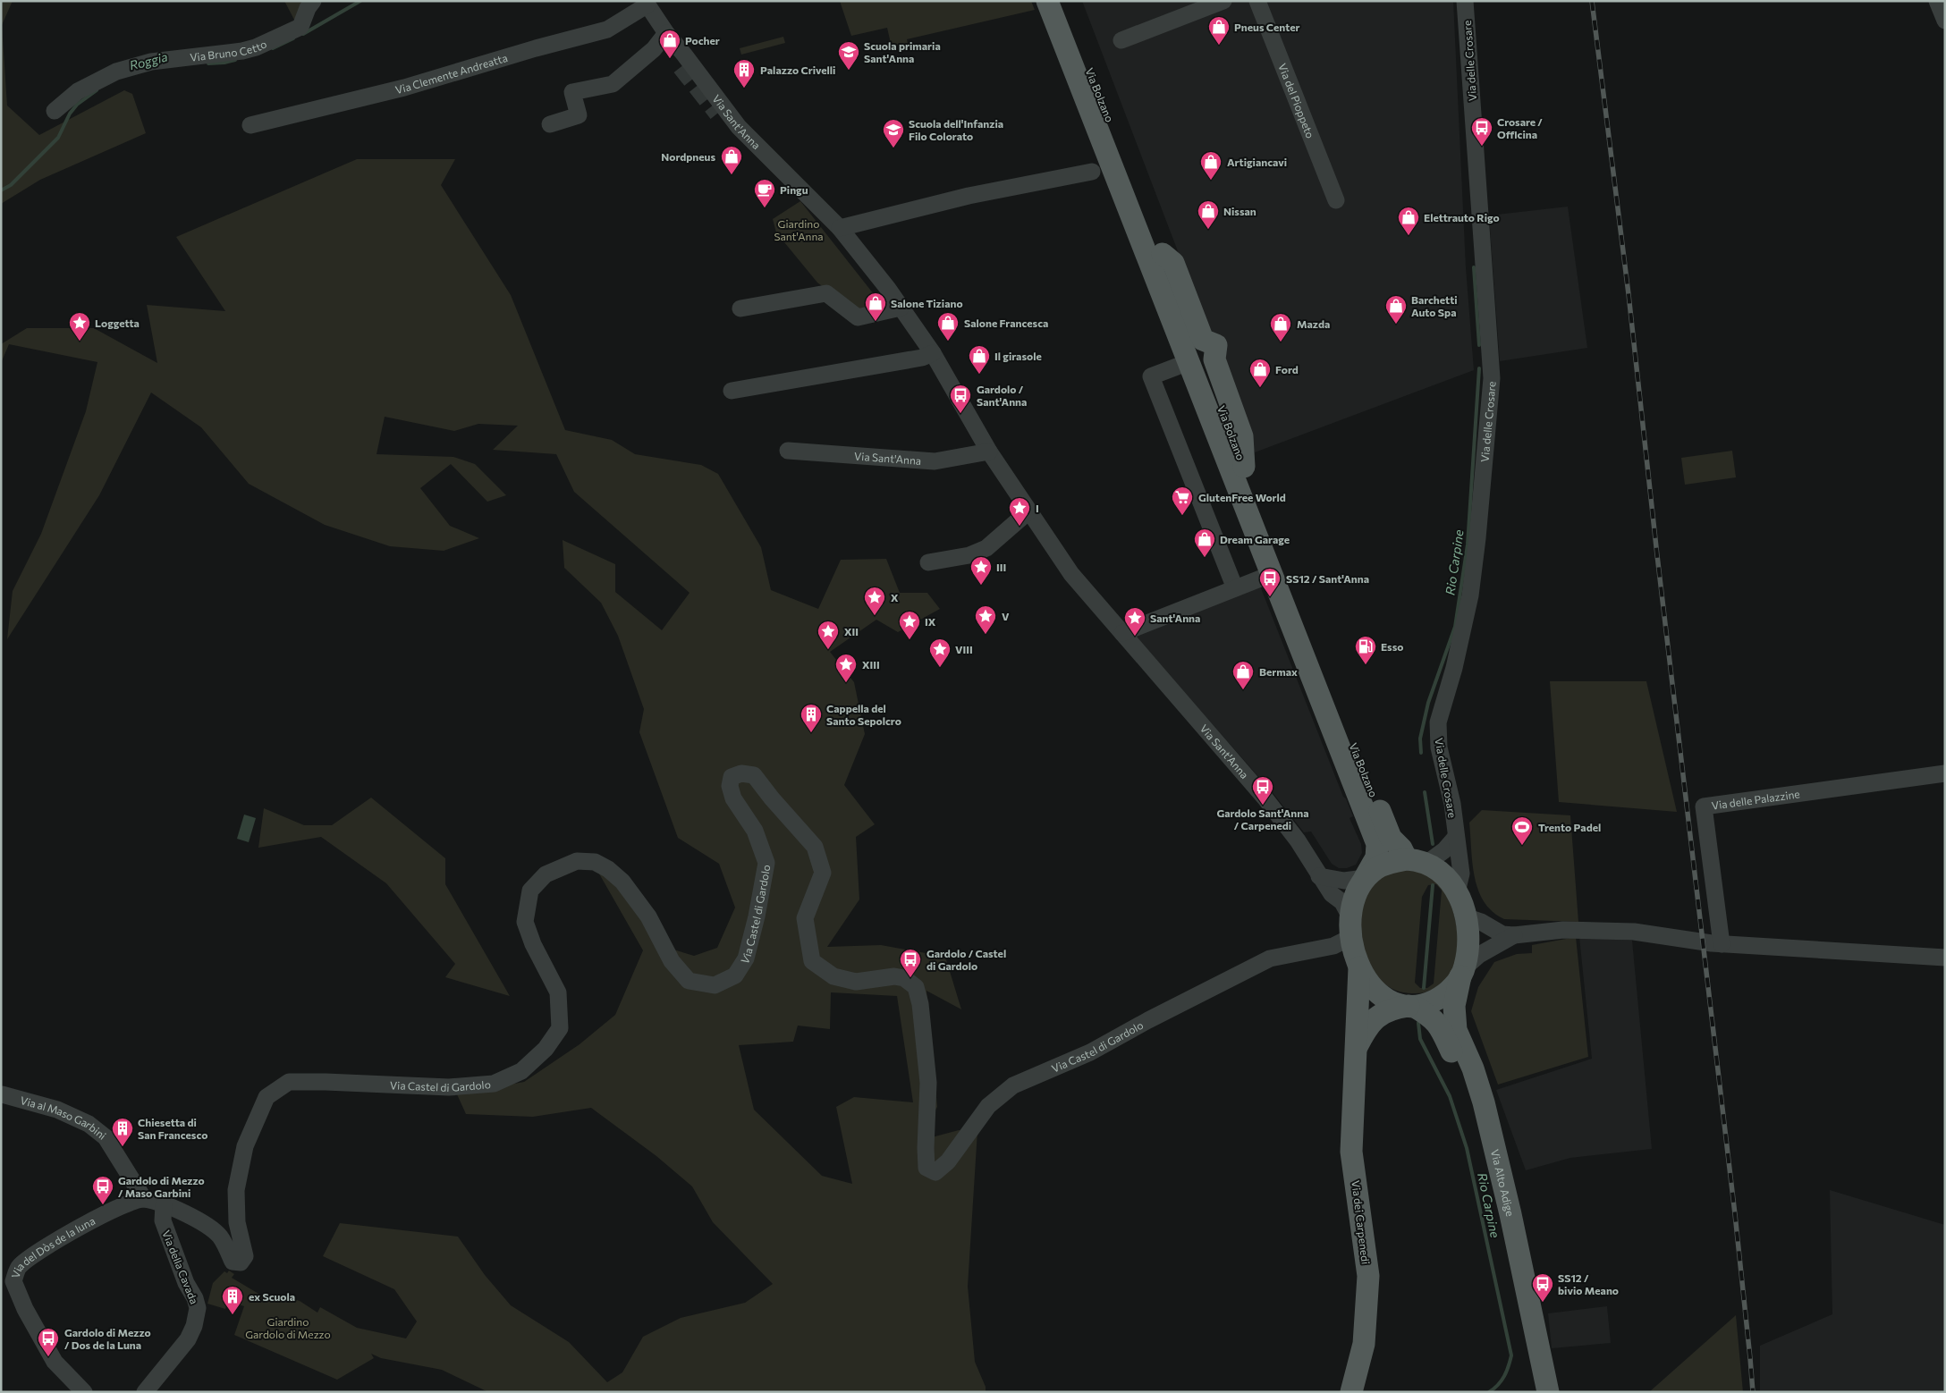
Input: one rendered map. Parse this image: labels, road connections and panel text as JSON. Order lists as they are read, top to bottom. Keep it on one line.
{"streets":{"main road":["Via Bolzano","Via Alto Adige","Via dei Carpenedi"],"street":["Via Bruno Cetto","Via delle Crosare","Via Clemente Andreatta","Via del Pioppeto","Via Sant'Anna","Via delle Palazzine","Via Castel di Gardolo","Via al Maso Garbini","Via del Dòs de la luna","Via della Cavada"]},"crossings":[["Via delle Crosare","Via Bolzano"],["Via delle Crosare","Via Sant'Anna"],["Via delle Crosare","Via Castel di Gardolo"],["Via delle Crosare","Via Alto Adige"],["Via delle Crosare","Via dei Carpenedi"],["Via Clemente Andreatta","Via Sant'Anna"],["Via Bolzano","Via Sant'Anna"],["Via Bolzano","Via Castel di Gardolo"],["Via Bolzano","Via Alto Adige"],["Via Bolzano","Via dei Carpenedi"],["Via Sant'Anna","Via Castel di Gardolo"],["Via Sant'Anna","Via Alto Adige"],["Via Sant'Anna","Via dei Carpenedi"],["Via Castel di Gardolo","Via al Maso Garbini"],["Via Castel di Gardolo","Via Alto Adige"],["Via Castel di Gardolo","Via dei Carpenedi"],["Via Castel di Gardolo","Via del Dòs de la luna"],["Via Castel di Gardolo","Via della Cavada"],["Via al Maso Garbini","Via del Dòs de la luna"],["Via Alto Adige","Via dei Carpenedi"]],"water":["Roggia","Rio Carpine"],"parks":["Giardino Sant'Anna","Giardino Gardolo di Mezzo"],"places":{"shop":["Pneus Center","Pocher","Nordpneus","Artigiancavi","Nissan","Elettrauto Rigo","Salone Tiziano","Barchetti Auto Spa","Salone Francesca","Mazda","Il girasole","Ford","Dream Garage","Bermax"],"school or university":["Scuola primaria Sant'Anna","Scuola dell'Infanzia Filo Colorato"],"building":["Palazzo Crivelli","Cappella del Santo Sepolcro","Chiesetta di San Francesco","ex Scuola"],"bus stop":["Crosare / Officina","Gardolo / Sant'Anna","SS12 / Sant'Anna","Gardolo Sant'Anna / Carpenedi","Gardolo / Castel di Gardolo","Gardolo di Mezzo / Maso Garbini","SS12 / bivio Meano","Gardolo di Mezzo / Dos de la Luna"],"cafe":["Pingu"],"place":["Loggetta","I","III","X","V","Sant'Anna","IX","XII","VIII","XIII"],"supermarket":["GlutenFree World"],"fuel station":["Esso"],"sports":["Trento Padel"]}}
